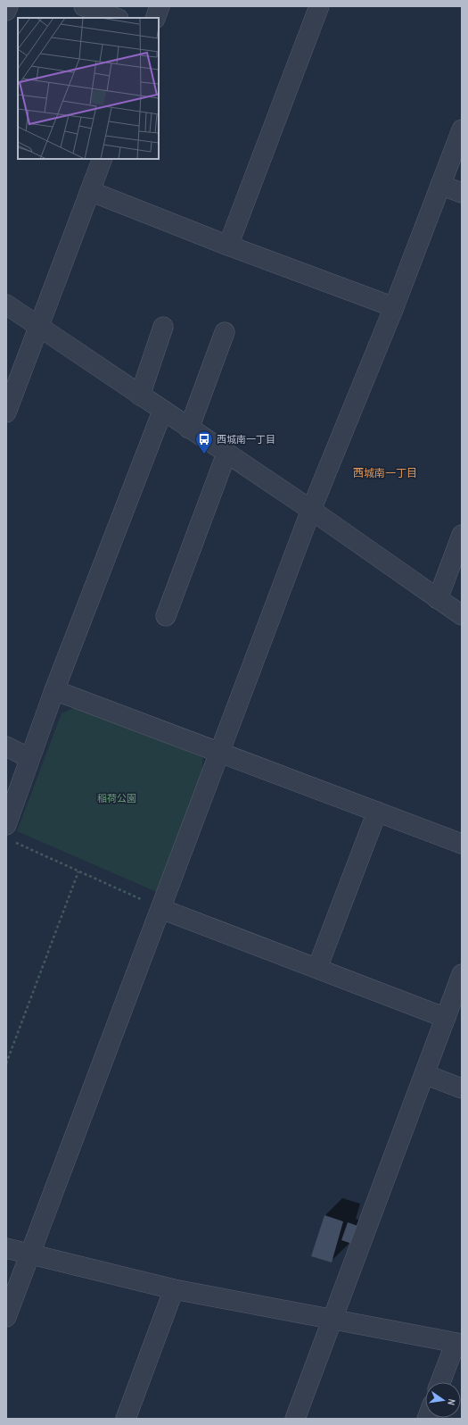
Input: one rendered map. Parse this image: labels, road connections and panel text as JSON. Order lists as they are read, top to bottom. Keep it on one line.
{"districts":["西城南一丁目"],"parks":["稲荷公園"],"places":{"bus stop":["西城南一丁目"]},"north":"right"}
